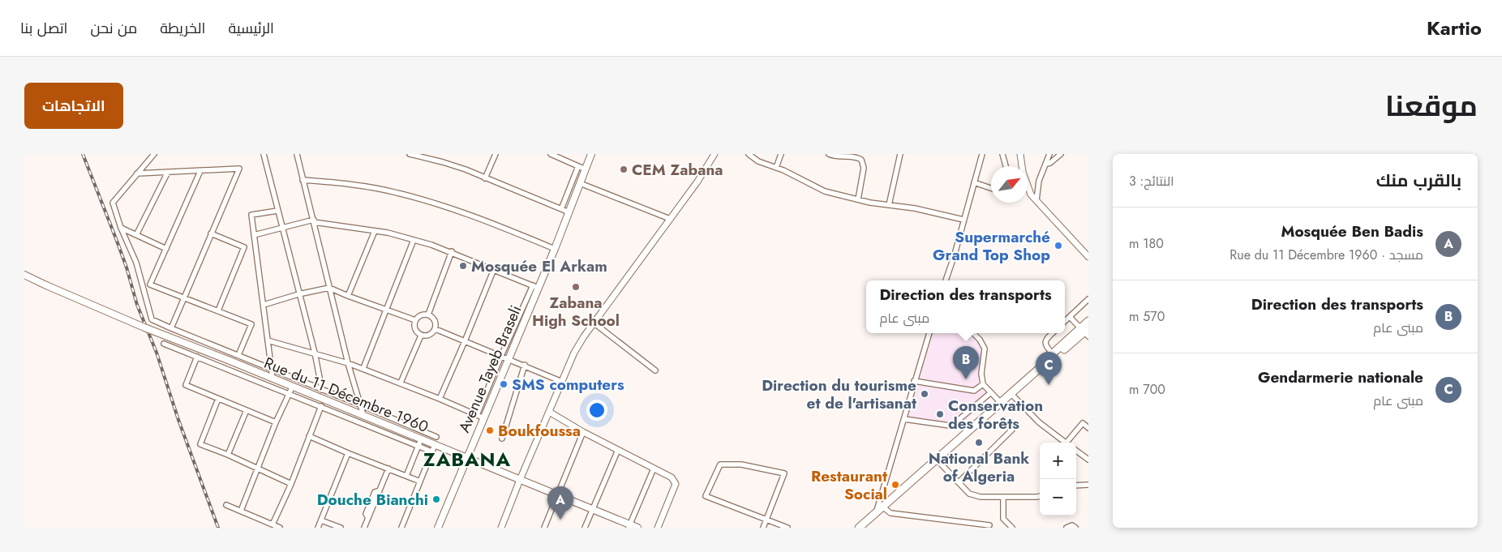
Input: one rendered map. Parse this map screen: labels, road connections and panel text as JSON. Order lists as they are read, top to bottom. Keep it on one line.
{"streets":{"main road":["Avenue Tayeb Braseli","Rue du 11 Décembre 1960"]},"crossings":[["Avenue Tayeb Braseli","Rue du 11 Décembre 1960"]],"districts":["ZABANA"],"places":["CEM Zabana","Supermarché Grand Top Shop","Mosquée El Arkam","Zabana High School","SMS computers","Direction du tourisme et de l'artisanat","Conservation des forêts","Boukfoussa","National Bank of Algeria","Restaurant Social","Douche Bianchi"],"north":"top right","page":{"header":"Kartio","nav":["الرئيسية","الخريطة","من نحن","اتصل بنا"],"title":"موقعنا","buttons":"الاتجاهات","heading":["بالقرب منك","النتائج: 3"],"list":[{"mark":"A","name":"Mosquée Ben Badis","note":"مسجد · Rue du 11 Décembre 1960","value":"180 m"},{"mark":"B","name":"Direction des transports","note":"مبنى عام","value":"570 m"},{"mark":"C","name":"Gendarmerie nationale","note":"مبنى عام","value":"700 m"}],"popup":["Direction des transports","مبنى عام"],"pins":["B","C","A"],"map_buttons":["+","−"]}}
